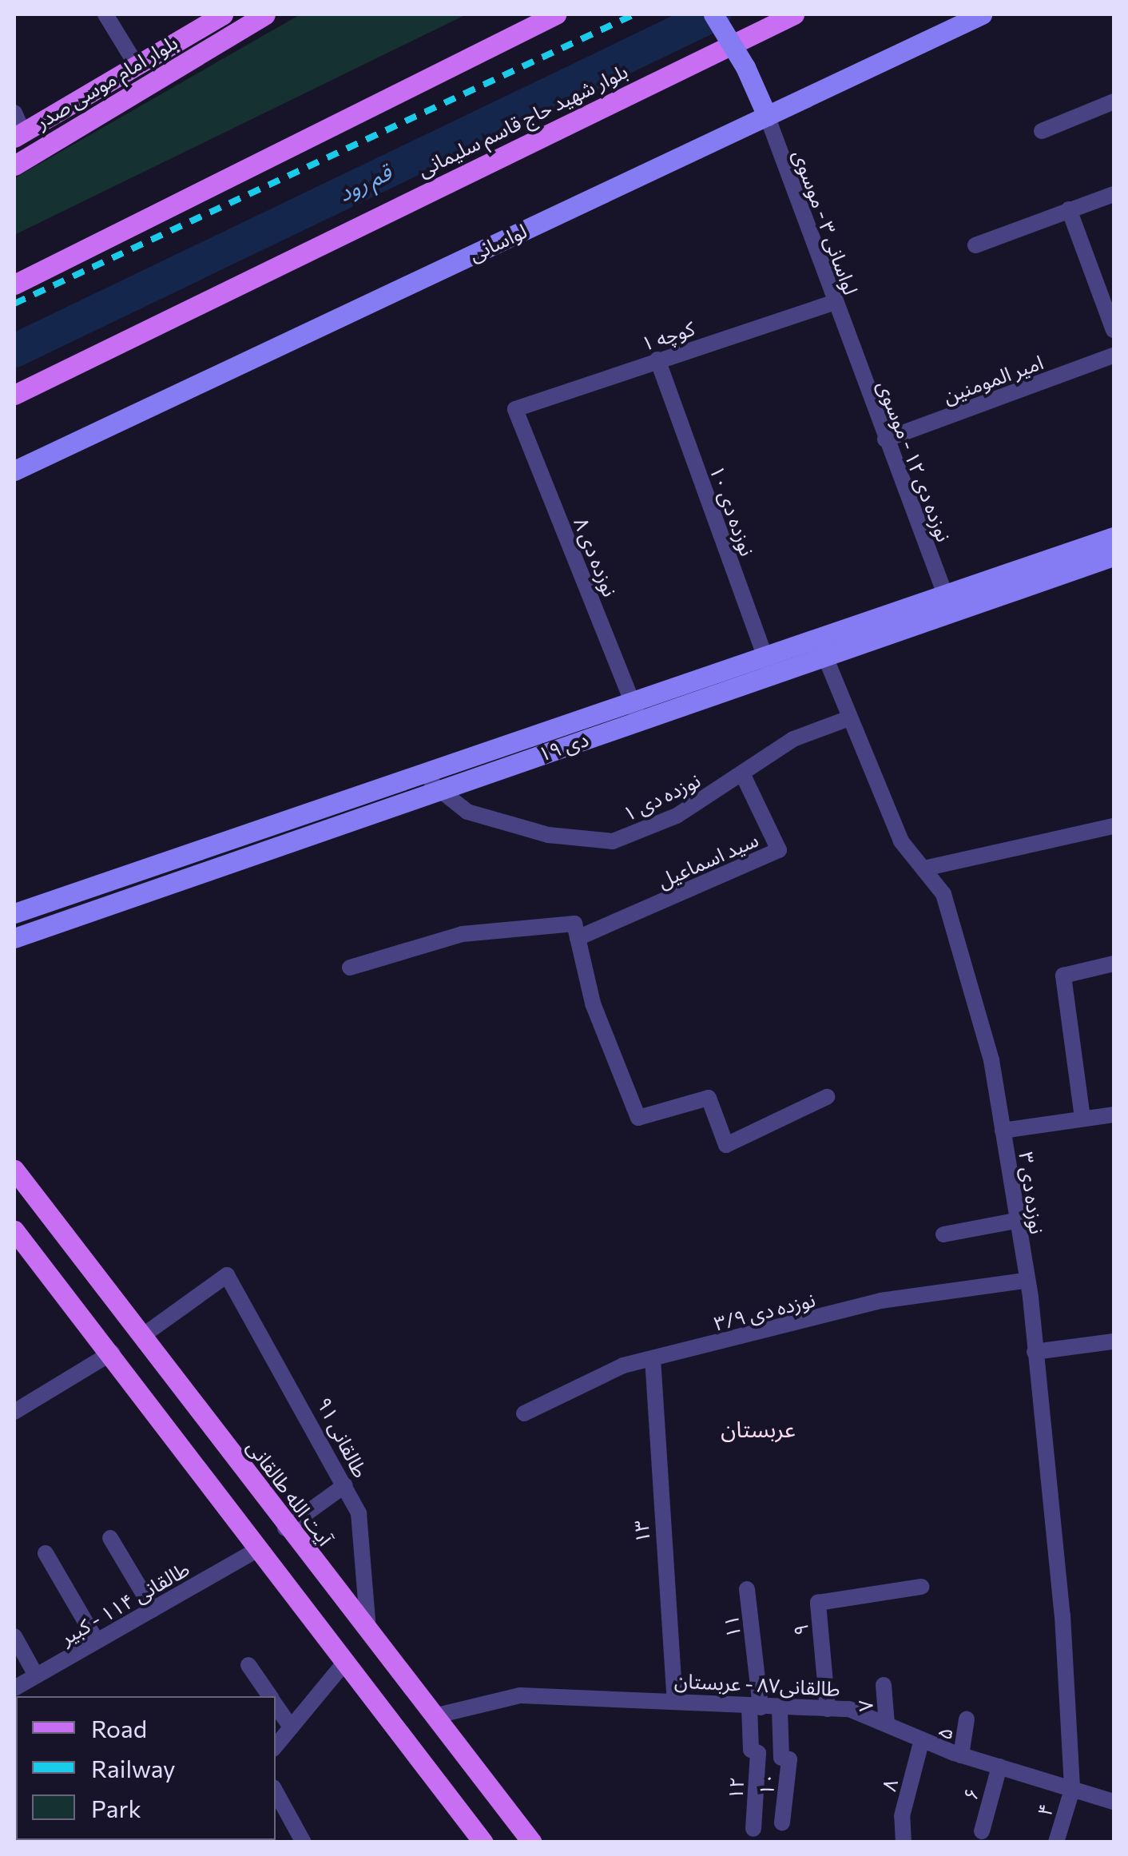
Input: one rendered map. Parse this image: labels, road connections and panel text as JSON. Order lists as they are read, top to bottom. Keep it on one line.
{"streets":{"main road":["بلوار امام موسی صدر","بلوار شهید حاج قاسم سلیمانی","لواسانی","۱۹ دی","آیت الله طالقانی"],"street":["لواسانی ۳ - موسوی","کوچه ۱","امیر المومنین","نوزده دی ۱۲ - موسوی","نوزده دی ۱۰","نوزده دی ۸","نوزده دی ۱","سید اسماعیل","نوزده دی ۳","نوزده دی ۳/۹","طالقانی ۹۱","۱۳","طالقانی ۱۱۴ - کبیر","۱۱","۹","طالقانی۸۷ - عربستان","۷","۵","۱۰","۸","۱۲","۶","۴"]},"crossings":[["لواسانی ۳ - موسوی","لواسانی"],["لواسانی ۳ - موسوی","کوچه ۱"],["لواسانی ۳ - موسوی","نوزده دی ۱۲ - موسوی"],["کوچه ۱","نوزده دی ۱۰"],["کوچه ۱","نوزده دی ۸"],["امیر المومنین","نوزده دی ۱۲ - موسوی"],["نوزده دی ۱۲ - موسوی","۱۹ دی"],["نوزده دی ۱۰","۱۹ دی"],["نوزده دی ۸","۱۹ دی"],["۱۹ دی","نوزده دی ۱"],["۱۹ دی","نوزده دی ۳"],["نوزده دی ۱","سید اسماعیل"],["نوزده دی ۱","نوزده دی ۳"],["نوزده دی ۳","نوزده دی ۳/۹"],["نوزده دی ۳","طالقانی۸۷ - عربستان"],["نوزده دی ۳","۴"],["نوزده دی ۳/۹","۱۳"],["طالقانی ۹۱","آیت الله طالقانی"],["آیت الله طالقانی","طالقانی۸۷ - عربستان"],["۱۳","طالقانی۸۷ - عربستان"],["۱۱","طالقانی۸۷ - عربستان"],["۱۱","۱۲"],["۹","طالقانی۸۷ - عربستان"],["طالقانی۸۷ - عربستان","۷"],["طالقانی۸۷ - عربستان","۵"],["طالقانی۸۷ - عربستان","۱۰"],["طالقانی۸۷ - عربستان","۸"],["طالقانی۸۷ - عربستان","۱۲"],["طالقانی۸۷ - عربستان","۶"],["طالقانی۸۷ - عربستان","۴"]],"districts":["عربستان"],"water":["قم رود"],"legend":["Road","Railway","Park"]}
